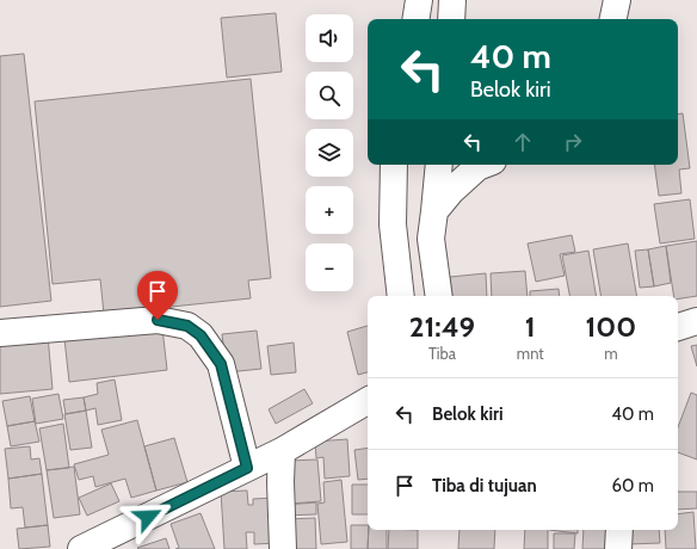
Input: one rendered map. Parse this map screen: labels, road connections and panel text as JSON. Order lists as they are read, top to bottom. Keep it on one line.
{"page":{"map_buttons":["+","−"],"turn":["40 m","Belok kiri"],"eta":["21:49","Tiba","1","mnt","100","m"],"list":[{"name":"Belok kiri","value":"40 m"},{"name":"Tiba di tujuan","value":"60 m"}]}}
